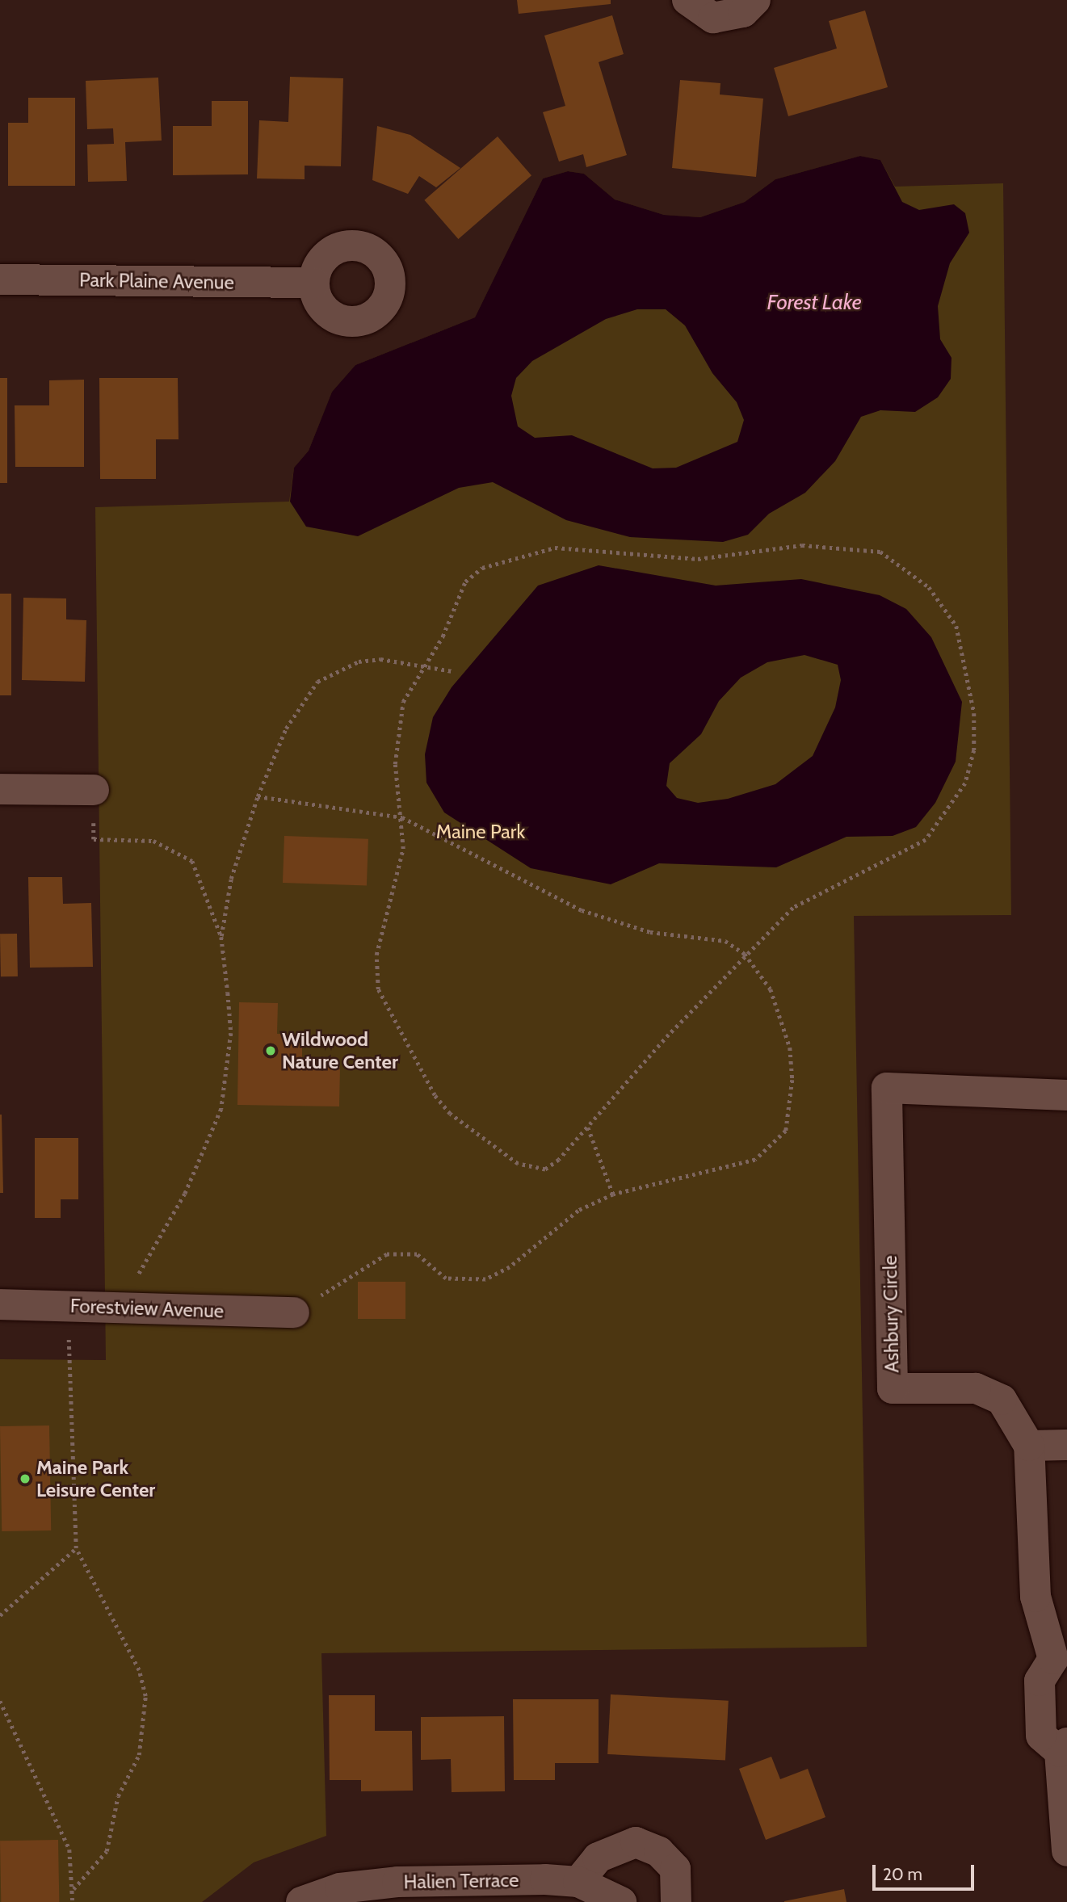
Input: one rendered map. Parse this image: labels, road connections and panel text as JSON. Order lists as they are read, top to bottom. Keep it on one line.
{"streets":{"street":["Park Plaine Avenue","Forestview Avenue","Ashbury Circle","Halien Terrace"]},"water":["Forest Lake"],"parks":["Maine Park"],"places":["Wildwood Nature Center","Maine Park Leisure Center"],"scale_bar":"20 m"}
